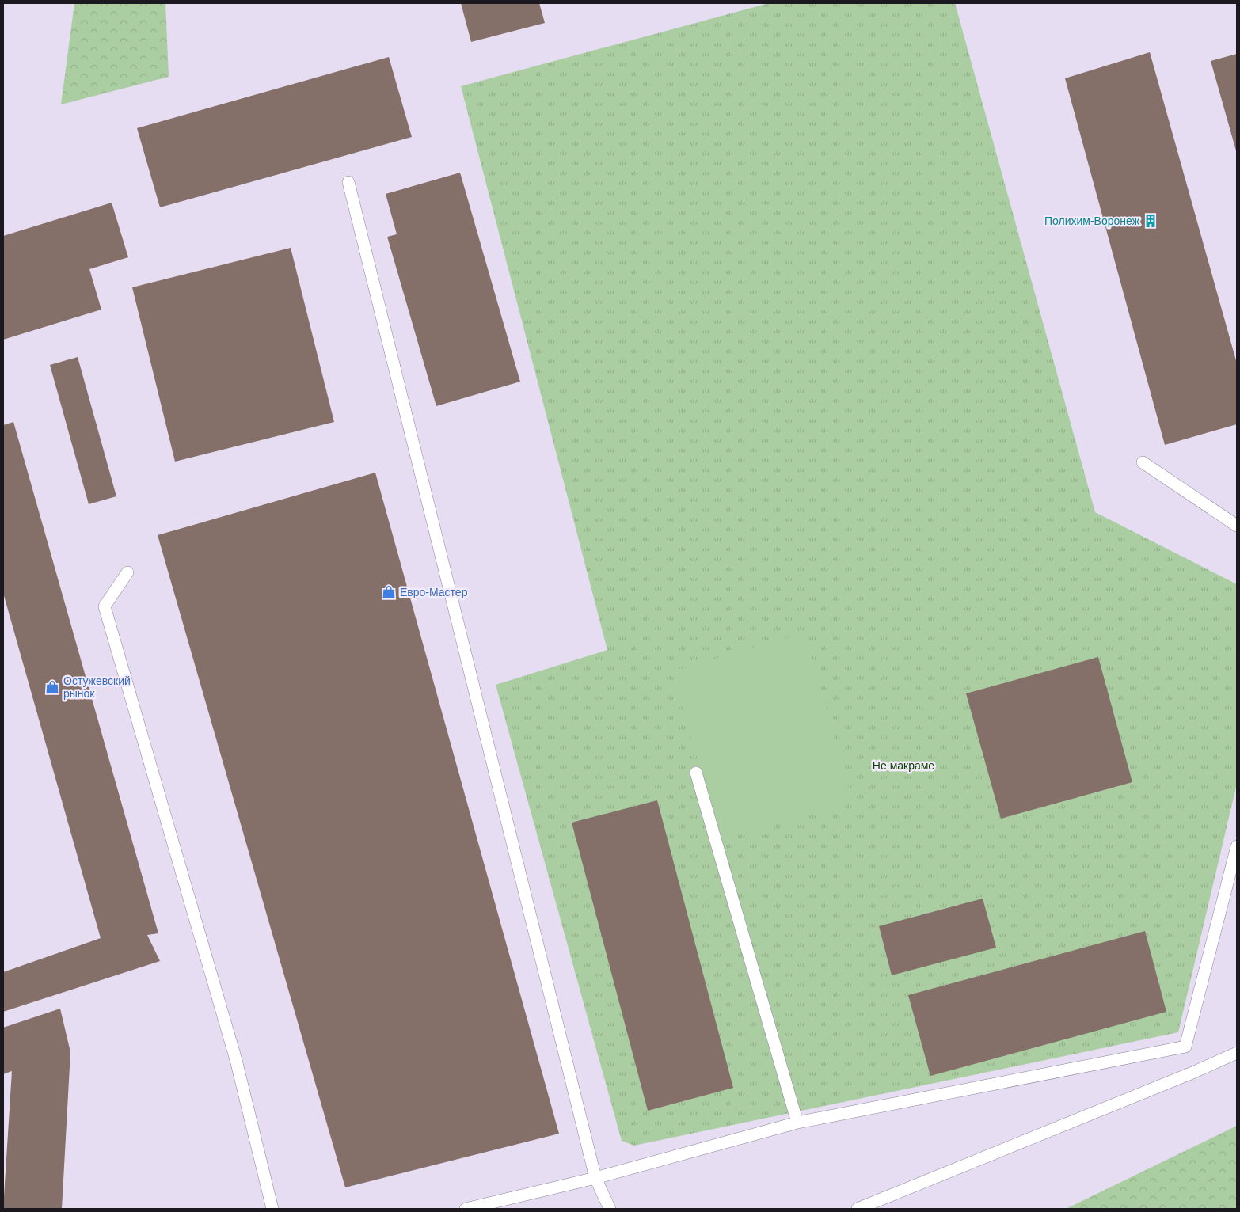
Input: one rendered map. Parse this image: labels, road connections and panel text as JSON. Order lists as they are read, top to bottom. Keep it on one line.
{"parks":["Не макраме"],"places":{"building":["Полихим-Воронеж"],"shop":["Евро-Мастер","Остужевский рынок"]}}
